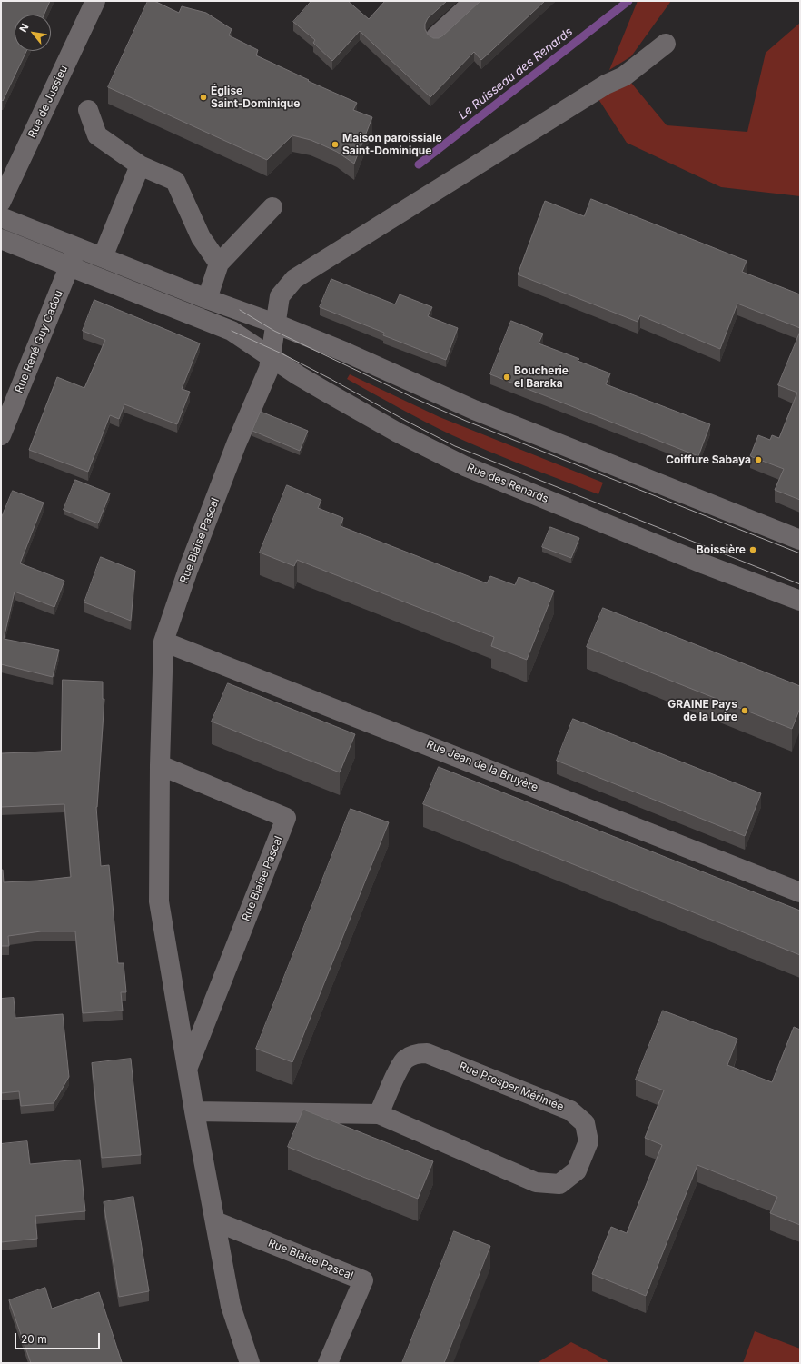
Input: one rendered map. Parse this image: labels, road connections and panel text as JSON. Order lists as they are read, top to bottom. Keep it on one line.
{"streets":{"street":["Rue de Jussieu","Rue René Guy Cadou","Rue des Renards","Rue Blaise Pascal","Rue Jean de la Bruyère","Rue Prosper Mérimée"]},"crossings":[["Rue René Guy Cadou","Rue des Renards"],["Rue des Renards","Rue Blaise Pascal"],["Rue Blaise Pascal","Rue Jean de la Bruyère"],["Rue Blaise Pascal","Rue Prosper Mérimée"]],"water":["Le Ruisseau des Renards"],"places":["Église Saint-Dominique","Maison paroissiale Saint-Dominique","Boucherie el Baraka","Coiffure Sabaya","Boissière","GRAINE Pays de la Loire"],"scale_bar":"20 m","north":"top left"}
